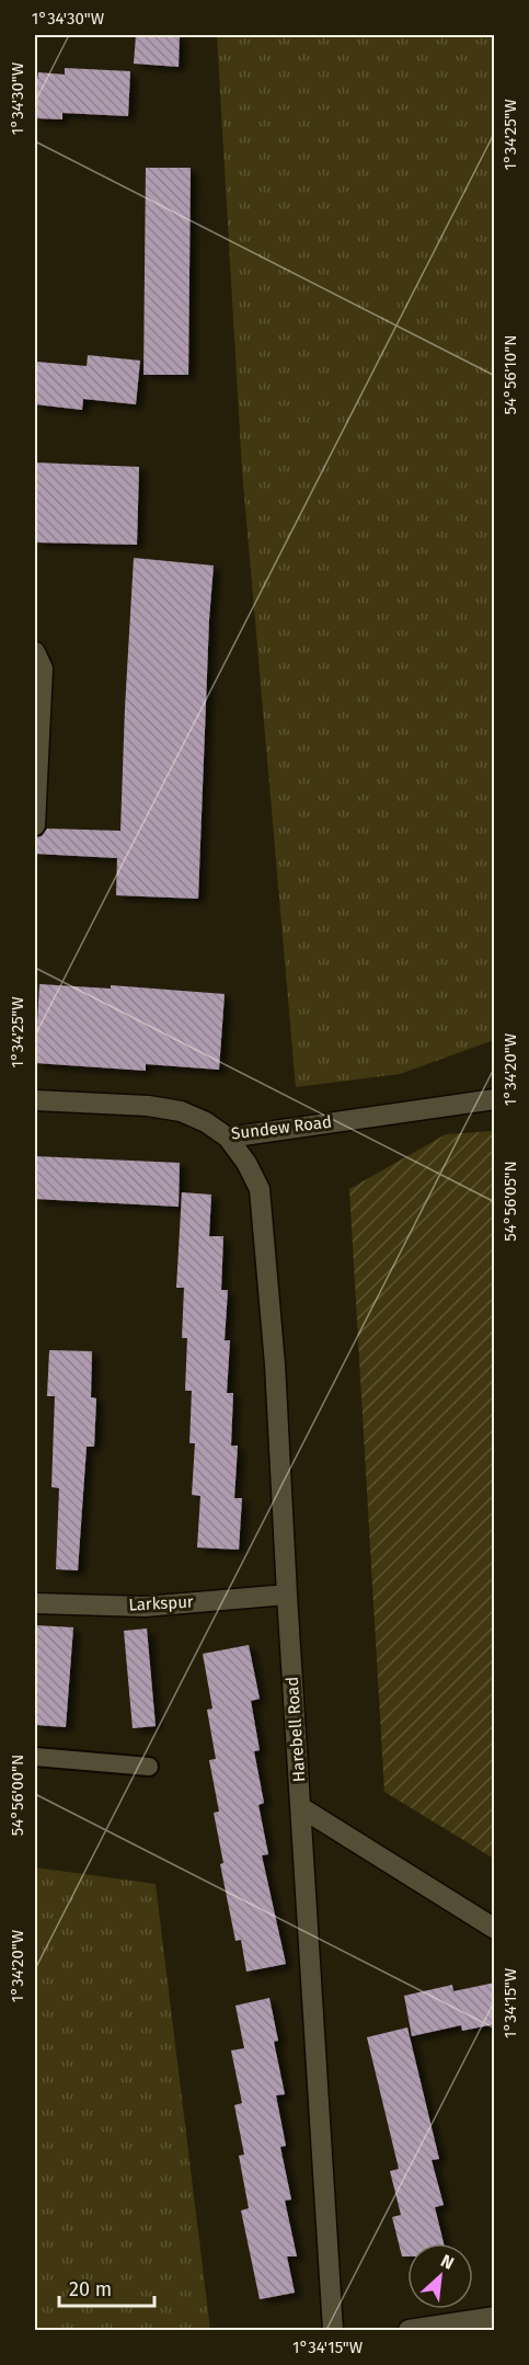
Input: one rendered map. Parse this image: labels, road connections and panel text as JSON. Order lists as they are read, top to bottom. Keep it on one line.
{"streets":{"street":["Sundew Road","Larkspur","Harebell Road"]},"crossings":[["Sundew Road","Harebell Road"],["Larkspur","Harebell Road"]],"scale_bar":"20 m","north":"top right","coordinates":["1°34'30\"W","1°34'25\"W","54°56'10\"N","1°34'20\"W","54°56'05\"N","54°56'00\"N","1°34'15\"W"]}
